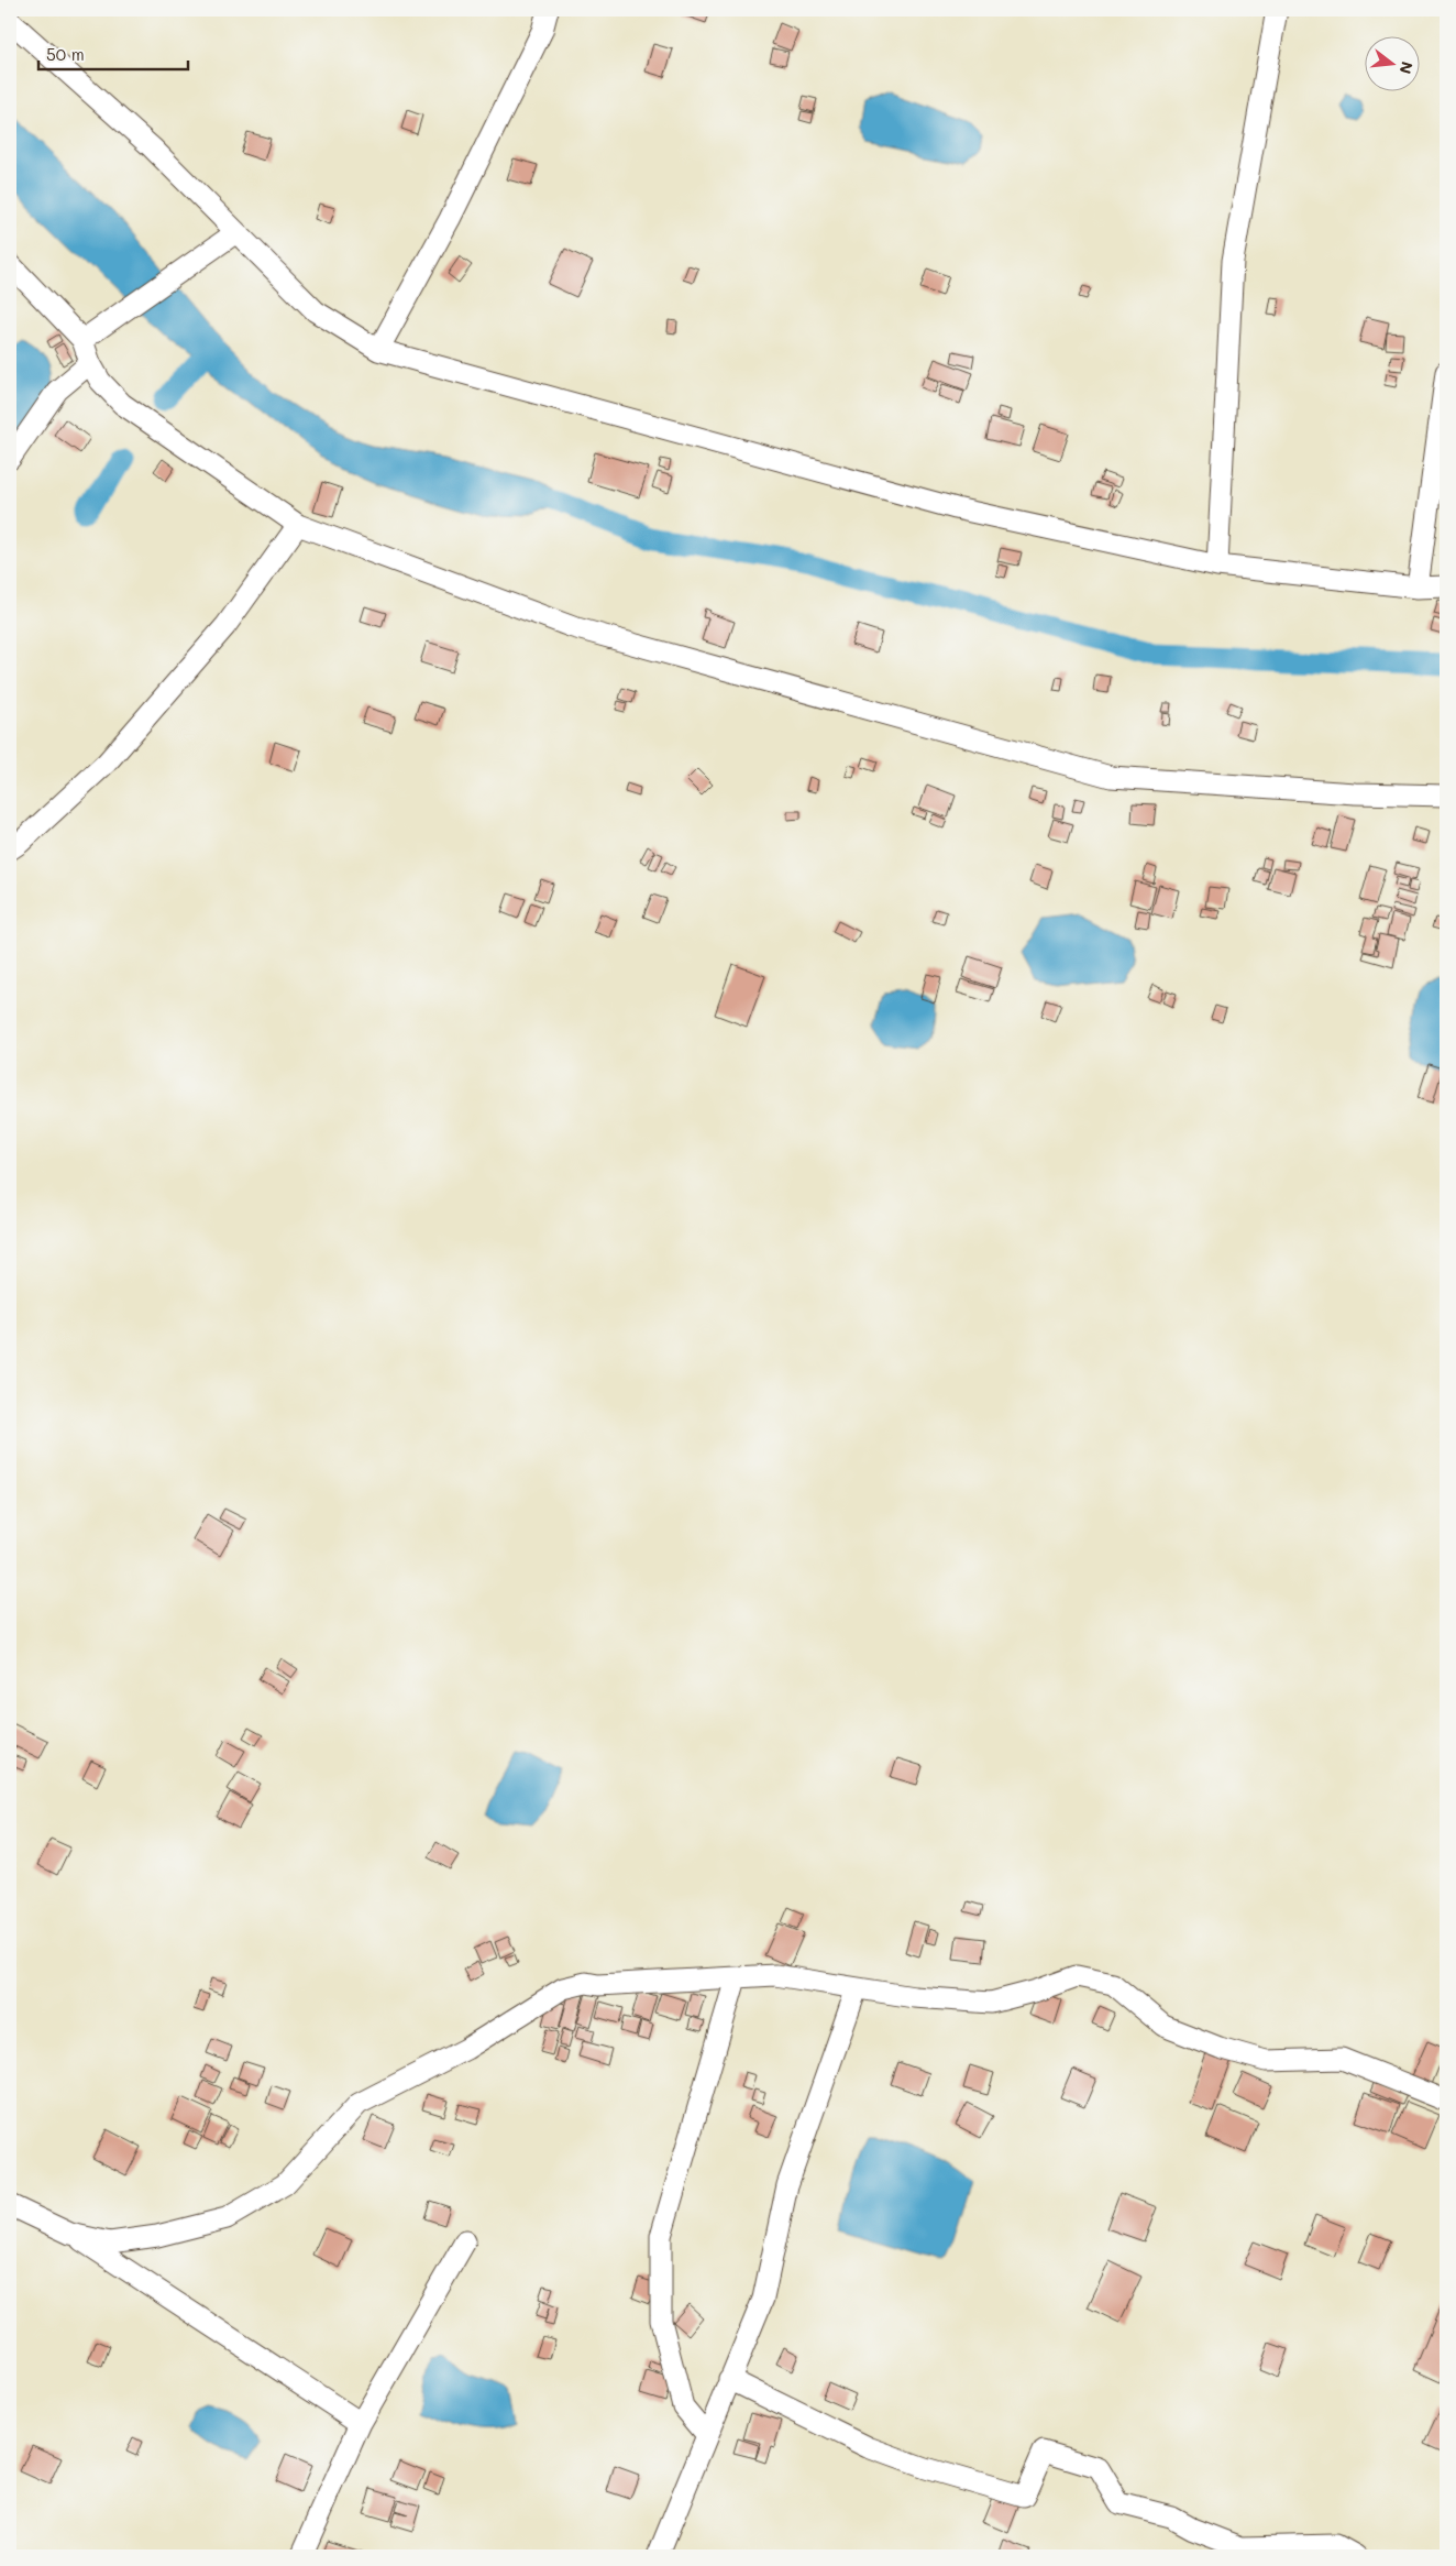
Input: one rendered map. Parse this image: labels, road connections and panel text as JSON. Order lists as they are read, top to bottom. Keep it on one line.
{"scale_bar":"50 m","north":"right"}
